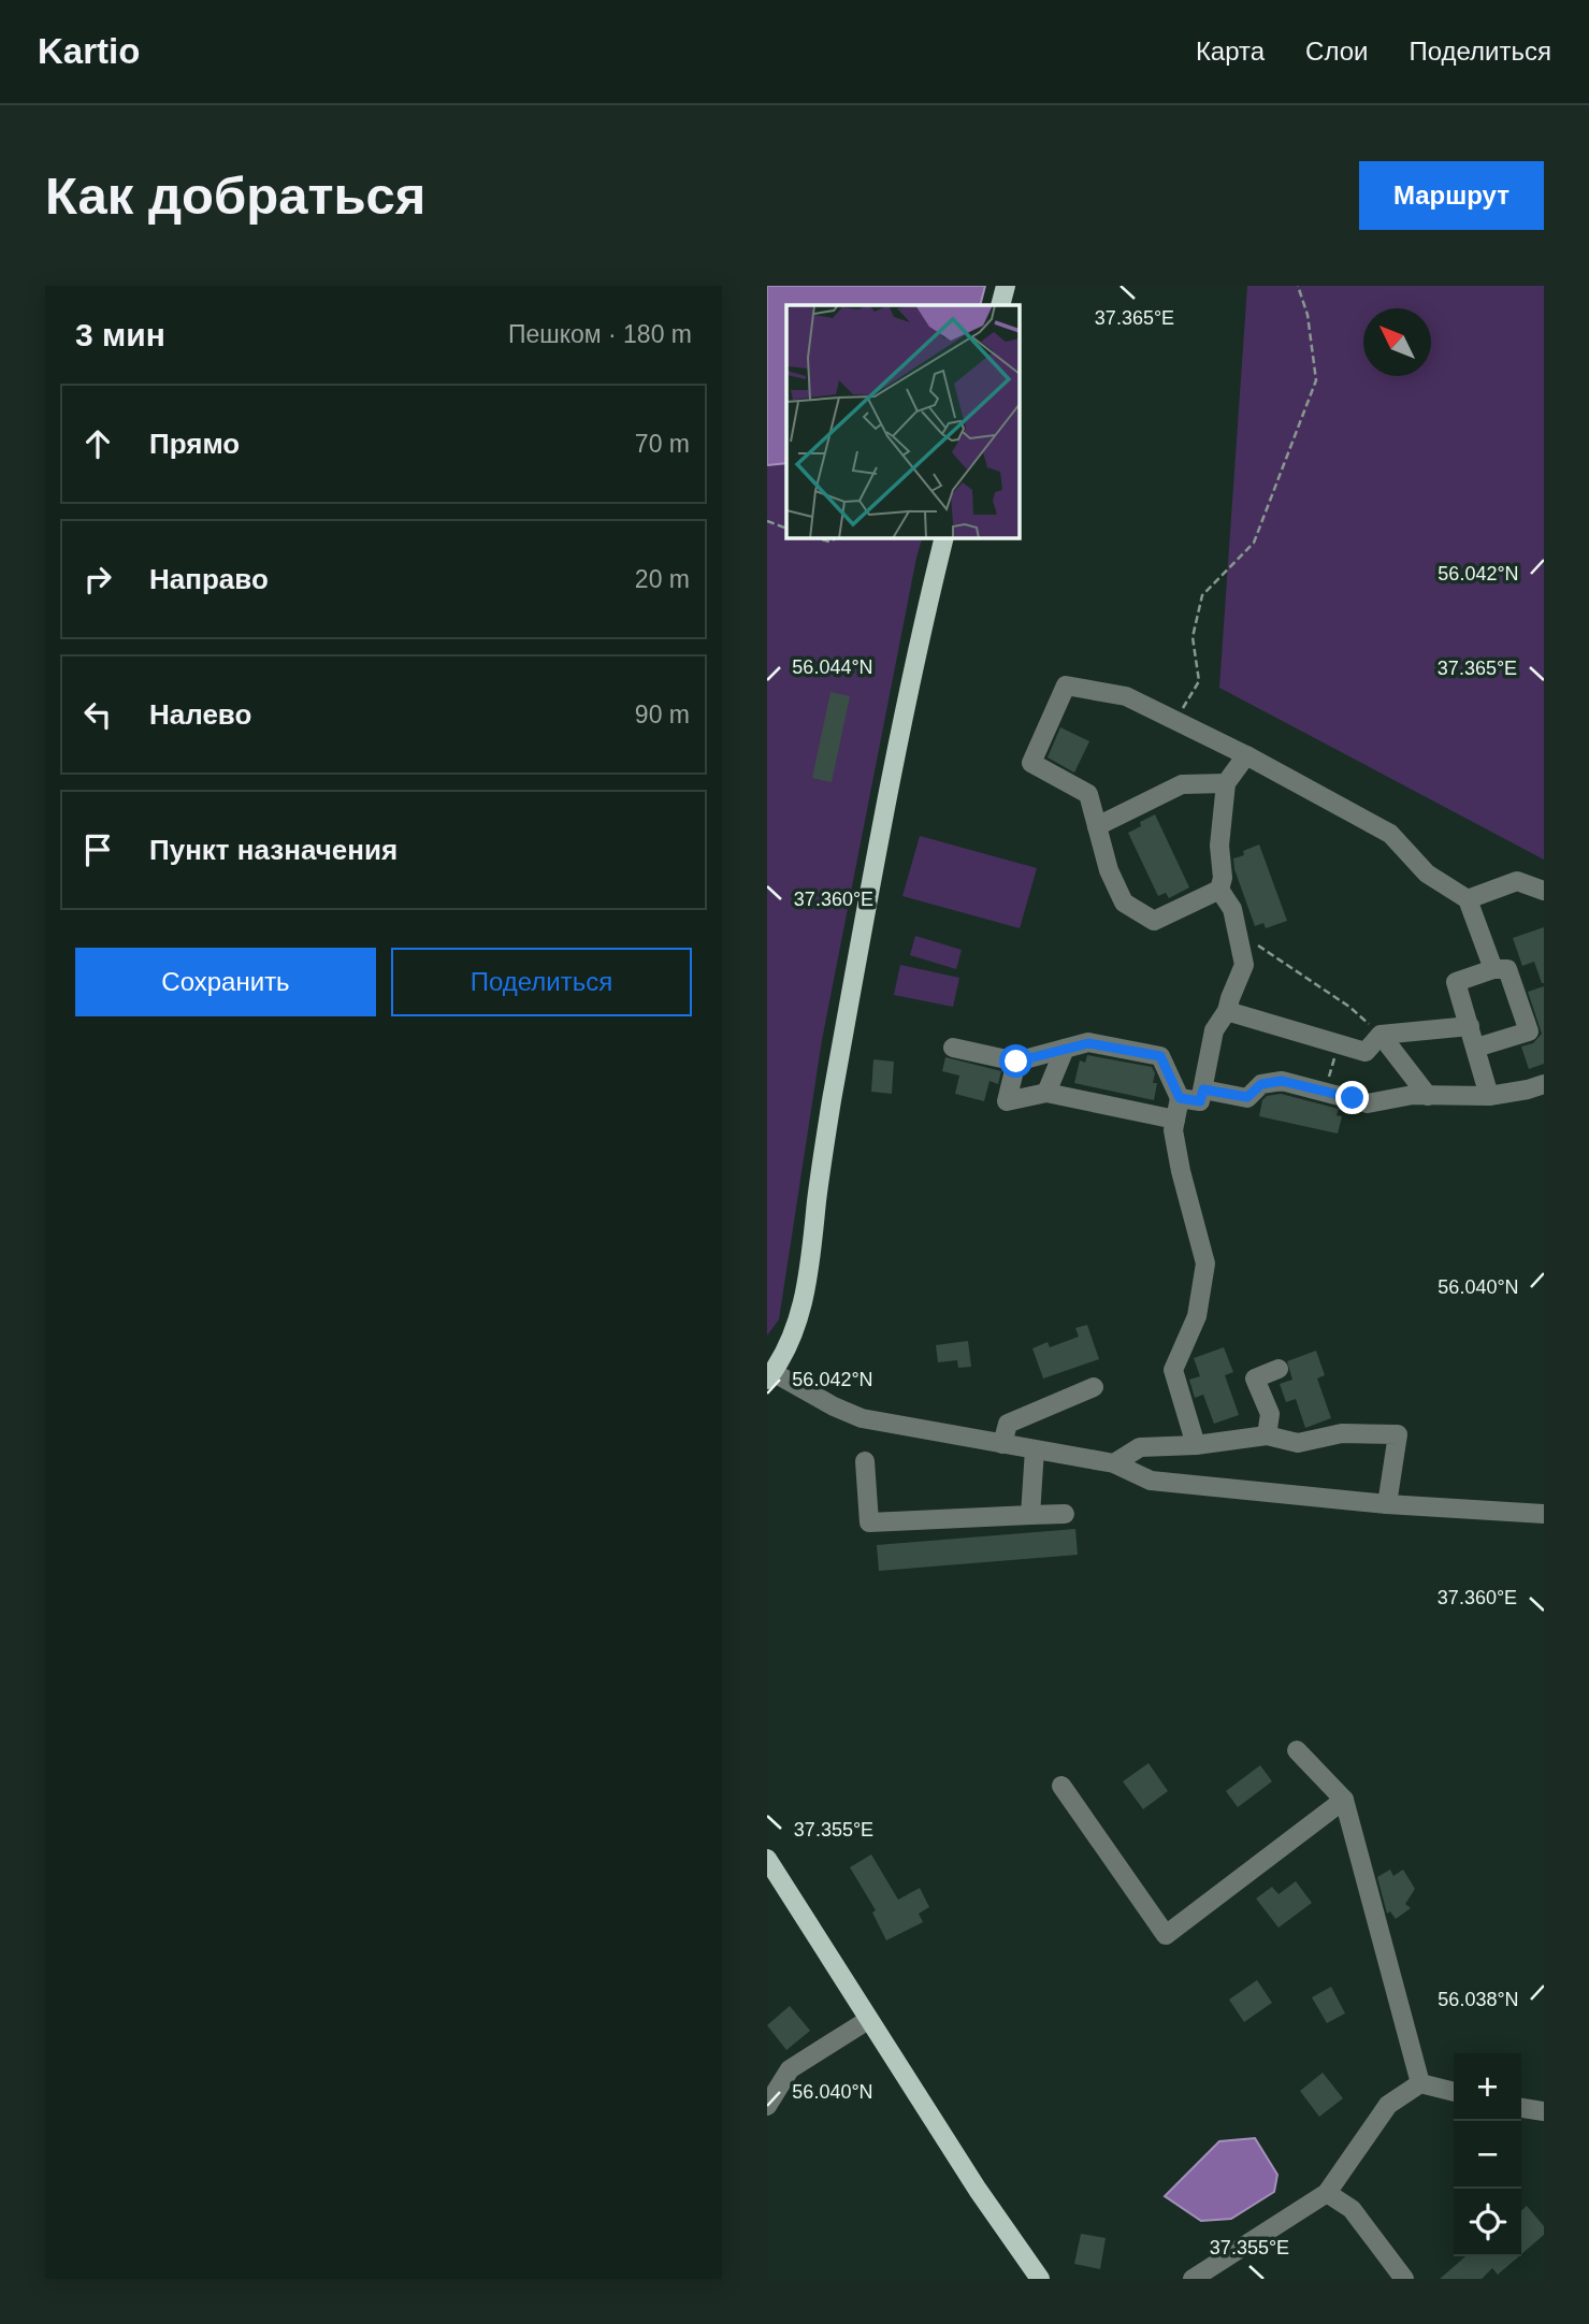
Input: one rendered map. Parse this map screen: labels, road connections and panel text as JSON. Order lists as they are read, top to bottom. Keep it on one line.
{"north":"top left","page":{"header":"Kartio","nav":["Карта","Слои","Поделиться"],"buttons":["Маршрут",["Сохранить","Поделиться"]],"title":"Как добраться","heading":["3 мин","Пешком · 180 m"],"list":[["Прямо","70 m"],["Направо","20 m"],["Налево","90 m"],"Пункт назначения"],"map_buttons":["+","−"]},"coordinates":["37.365°E","56.042°N","56.044°N","37.360°E","56.040°N","37.355°E","56.038°N"]}
